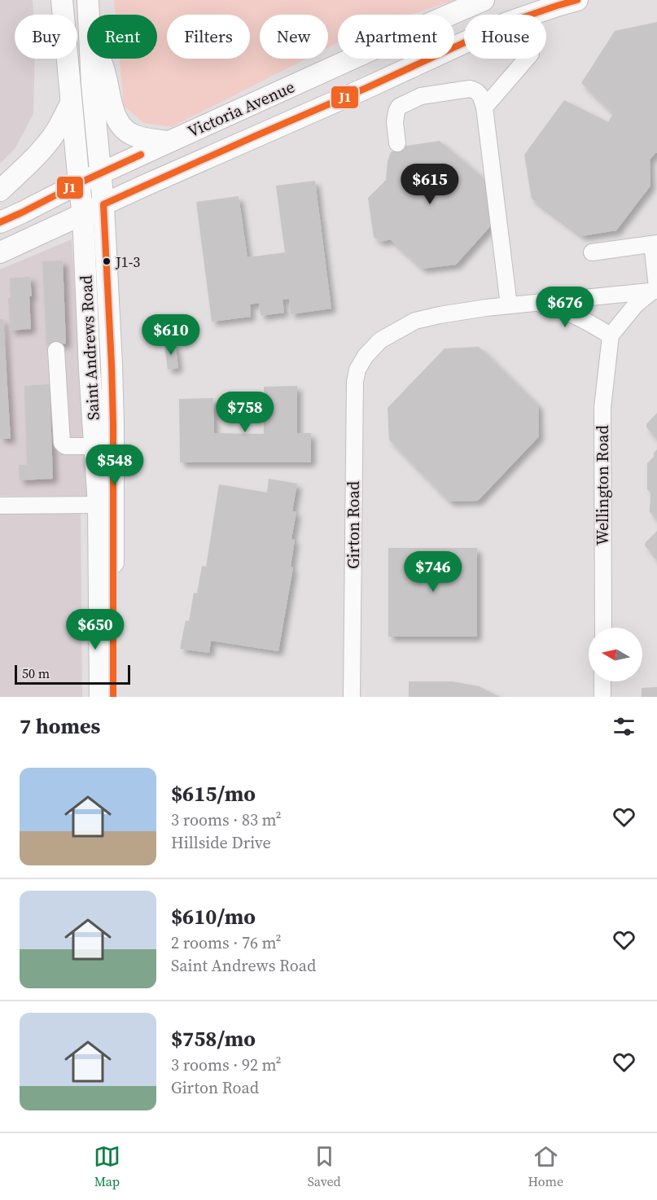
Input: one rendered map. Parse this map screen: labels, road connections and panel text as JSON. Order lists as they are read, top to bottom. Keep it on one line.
{"streets":{"main road":["Victoria Avenue","Saint Andrews Road"],"street":["Wellington Road","Girton Road"]},"crossings":[["Victoria Avenue","Saint Andrews Road"]],"places":["J1-3"],"lines":["transit line J1"],"scale_bar":"50 m","north":"left","page":{"chip":["Buy","Rent","Filters","New","Apartment","House"],"price":["$615","$676","$610","$758","$548","$746","$650"],"scale":"50 m","heading":"7 homes","list":[{"name":"$615/mo","note":"3 rooms · 83 m² · Hillside Drive"},{"name":"$610/mo","note":"2 rooms · 76 m² · Saint Andrews Road"},{"name":"$758/mo","note":"3 rooms · 92 m² · Girton Road"}],"tabs":["Map","Saved","Home"]}}
